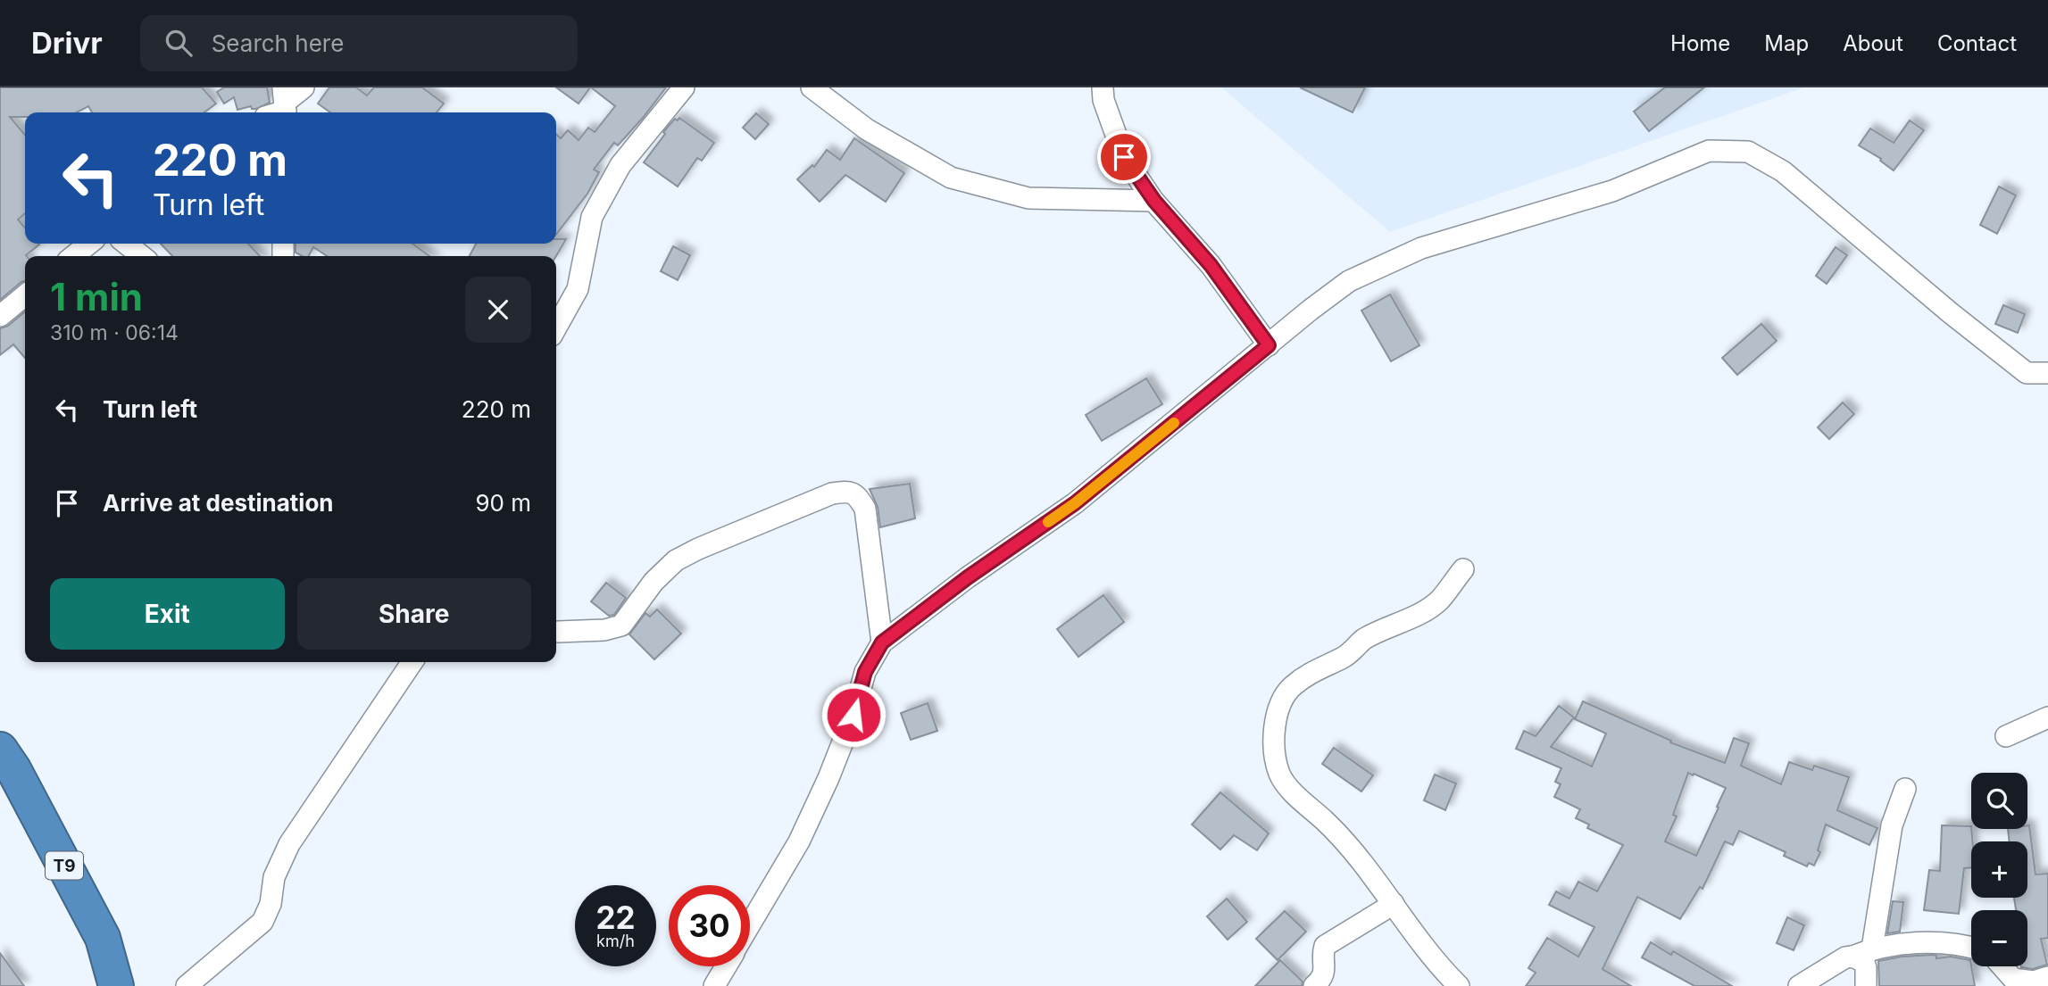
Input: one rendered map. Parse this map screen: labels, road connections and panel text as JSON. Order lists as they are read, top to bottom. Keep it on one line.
{"streets":{"highway":["T9"]},"page":{"header":"Drivr","search":"Search here","nav":["Home","Map","About","Contact"],"turn":["220 m","Turn left"],"heading":["1 min","310 m · 06:14"],"list":[{"name":"Turn left","value":"220 m"},{"name":"Arrive at destination","value":"90 m"}],"buttons":["Exit","Share"],"map_buttons":["+","−"],"speed":"22 km/h","limit":"30"}}
